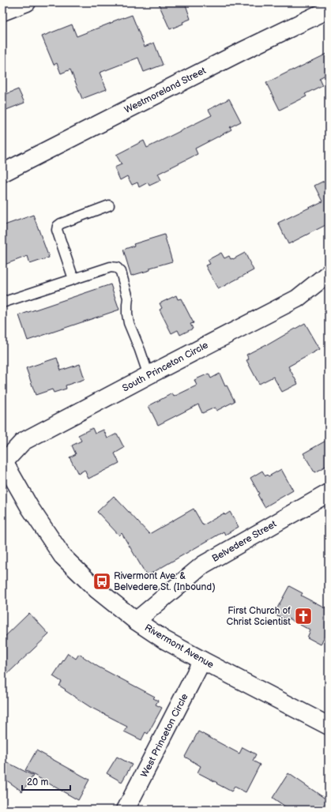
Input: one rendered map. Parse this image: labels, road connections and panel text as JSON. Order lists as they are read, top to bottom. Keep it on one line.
{"streets":{"street":["Westmoreland Street","South Princeton Circle","Belvedere Street","Rivermont Avenue","West Princeton Circle"]},"crossings":[["South Princeton Circle","Rivermont Avenue"],["Belvedere Street","Rivermont Avenue"],["Rivermont Avenue","West Princeton Circle"]],"places":{"bus stop":["Rivermont Ave. & Belvedere St. (Inbound)"],"church":["First Church of Christ Scientist"]},"scale_bar":"20 m"}
